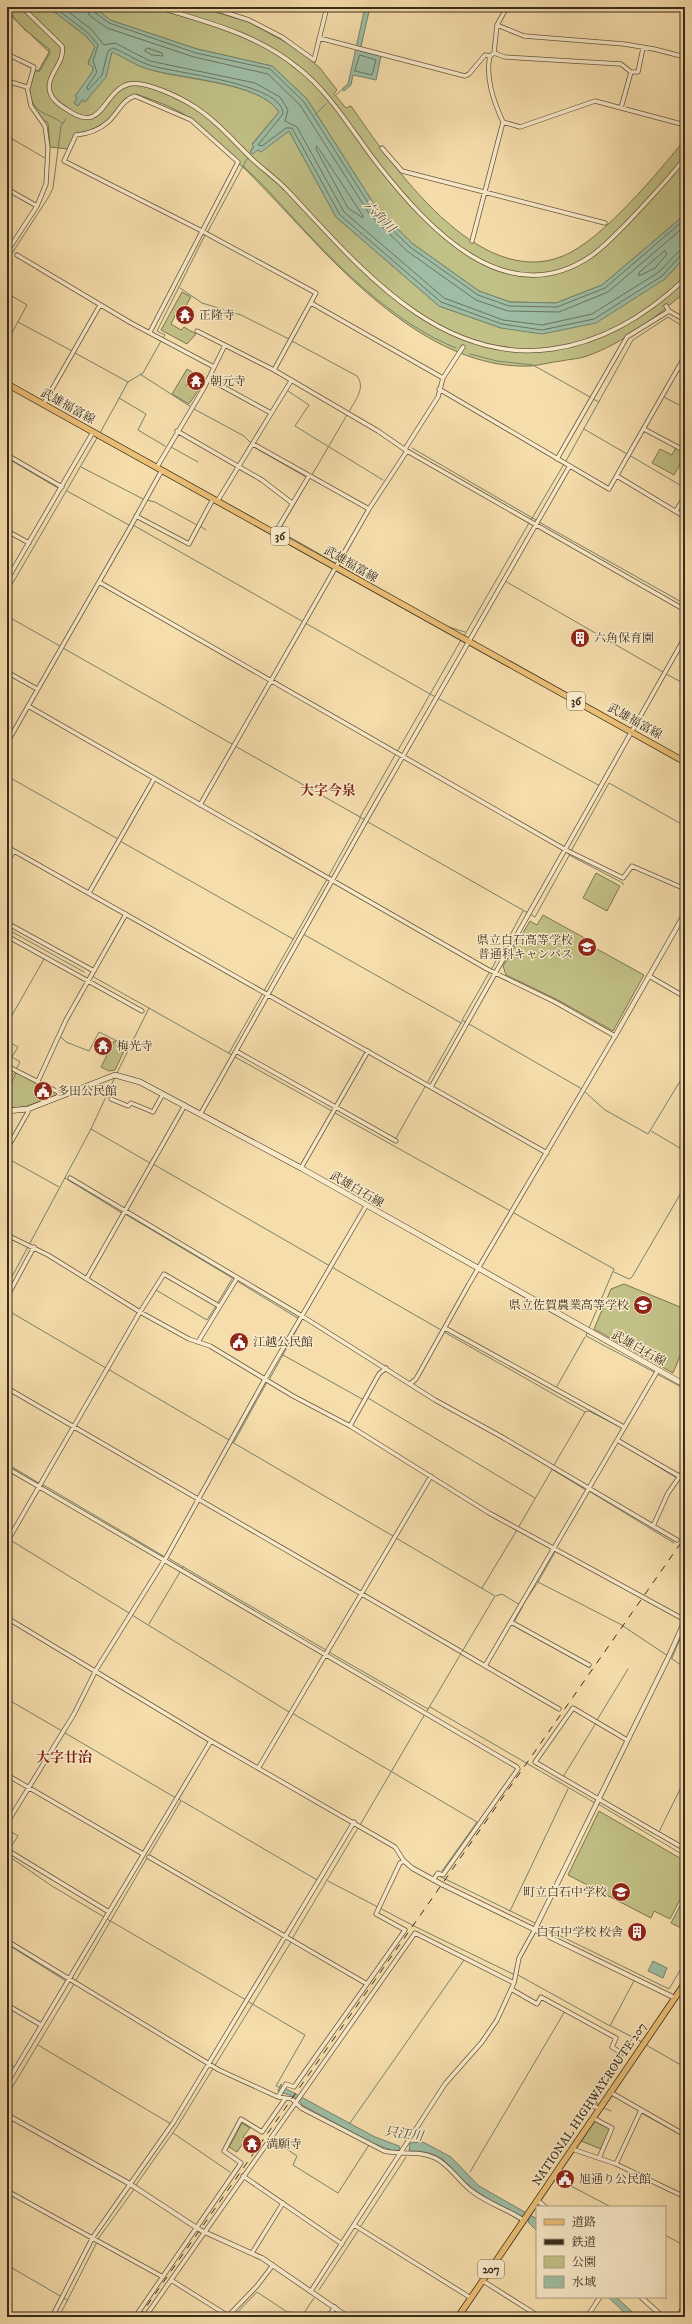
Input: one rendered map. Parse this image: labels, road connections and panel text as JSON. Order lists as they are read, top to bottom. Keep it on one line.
{"streets":{"main road":["武雄福富線","36","武雄白石線","NATIONAL HIGHWAY ROUTE 207","207"]},"districts":["大字今泉","大字廿治"],"water":["六角川","只江川"],"places":{"temple":["正隆寺","朝元寺","梅光寺","満願寺"],"building":["六角保育園","白石中学校 校舎"],"school or university":["県立白石高等学校 普通科キャンパス","県立佐賀農業高等学校","町立白石中学校"],"public building":["多田公民館","江越公民館","旭通り公民館"]},"legend":["道路","鉄道","公園","水域"]}
